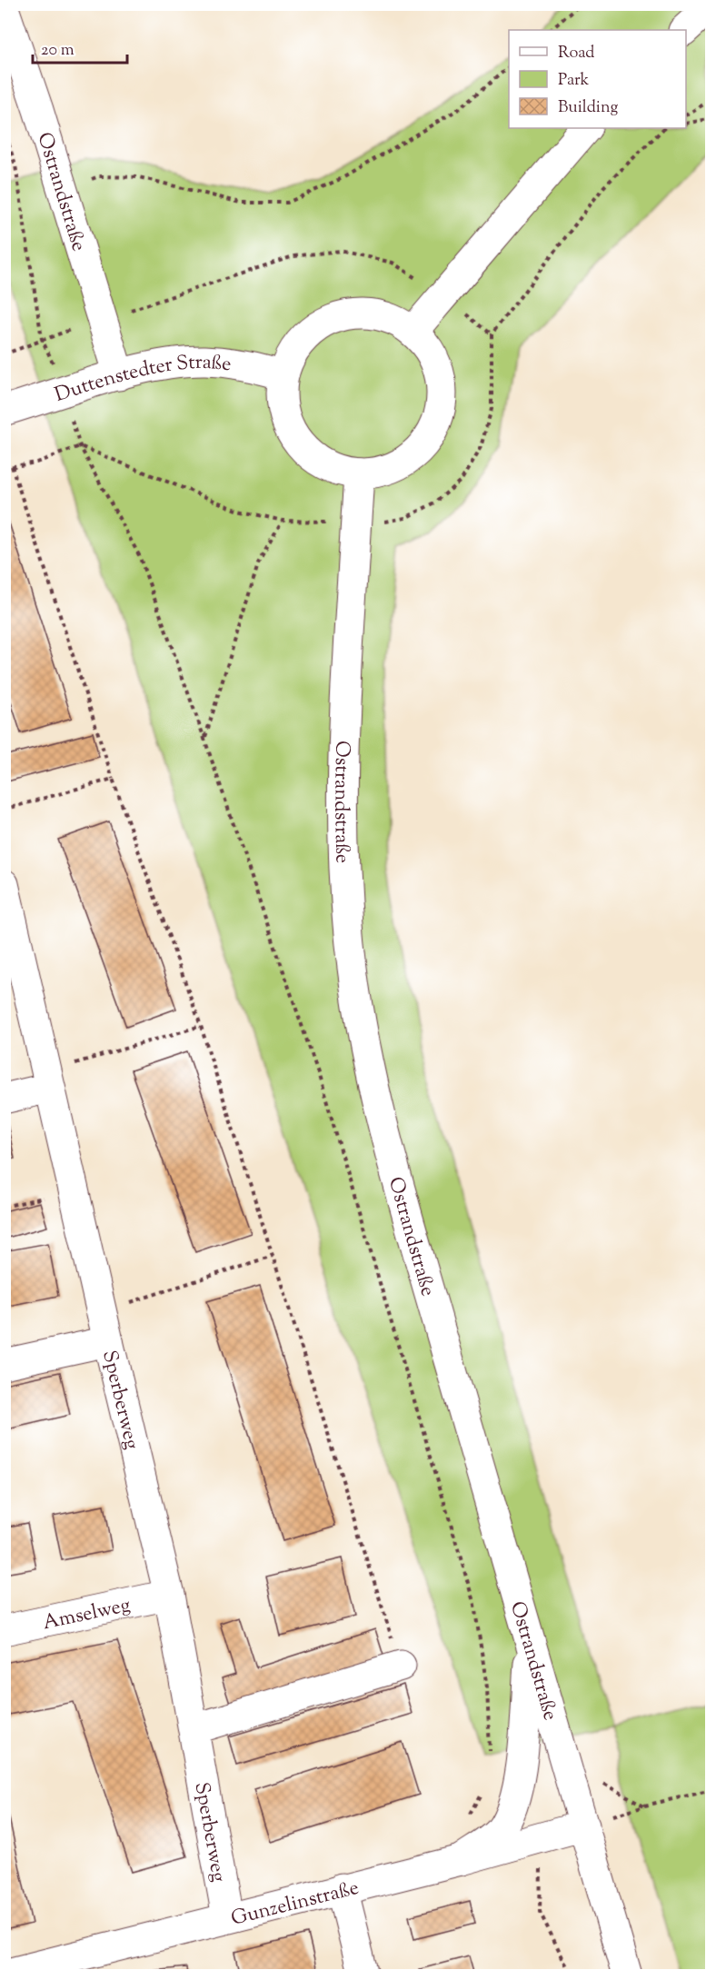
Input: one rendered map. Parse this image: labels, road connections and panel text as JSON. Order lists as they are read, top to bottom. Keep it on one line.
{"streets":{"street":["Ostrandstraße","Duttenstedter Straße","Sperberweg","Amselweg","Gunzelinstraße"]},"crossings":[["Ostrandstraße","Duttenstedter Straße"],["Ostrandstraße","Gunzelinstraße"],["Sperberweg","Amselweg"],["Sperberweg","Gunzelinstraße"]],"legend":["Road","Park","Building"],"scale_bar":"20 m"}
